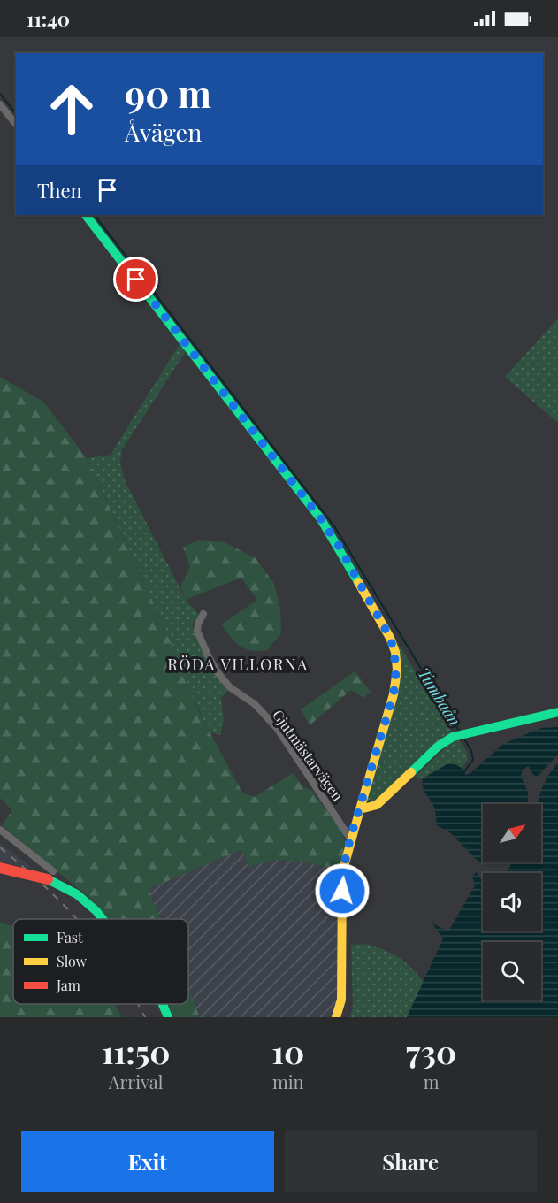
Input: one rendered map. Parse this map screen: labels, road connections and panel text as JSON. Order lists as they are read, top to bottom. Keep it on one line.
{"streets":{"street":["Gjutmästarvägen"]},"districts":["RÖDA VILLORNA"],"water":["Tumbaån"],"legend":["Fast","Slow","Jam"],"north":"top right","page":{"status":"11:40","turn":["90 m","Åvägen"],"then":"Then","eta":["11:50","Arrival","10","min","730","m"],"buttons":["Exit","Share"]}}
